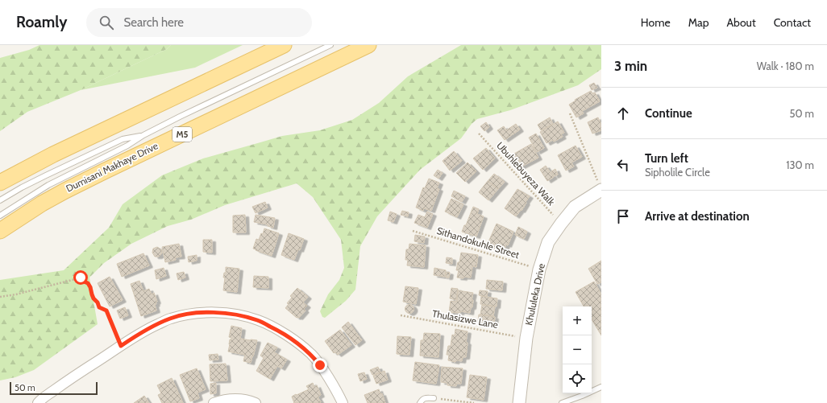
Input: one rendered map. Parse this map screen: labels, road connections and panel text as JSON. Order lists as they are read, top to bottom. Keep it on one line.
{"streets":{"main road":["M5","Dumisani Makhaye Drive"],"street":["Khululeka Drive"],"path":["Ubuhlebuyeza Walk","Sithandokuhle Street","Thulasizwe Lane"]},"crossings":[["Ubuhlebuyeza Walk","Khululeka Drive"],["Sithandokuhle Street","Khululeka Drive"],["Khululeka Drive","Thulasizwe Lane"]],"scale_bar":"50 m","page":{"header":"Roamly","search":"Search here","nav":["Home","Map","About","Contact"],"heading":["3 min","Walk · 180 m"],"list":[["Continue","50 m"],["Turn left","Sipholile Circle","130 m"],"Arrive at destination"],"map_buttons":["+","−"],"scale":"50 m"}}
